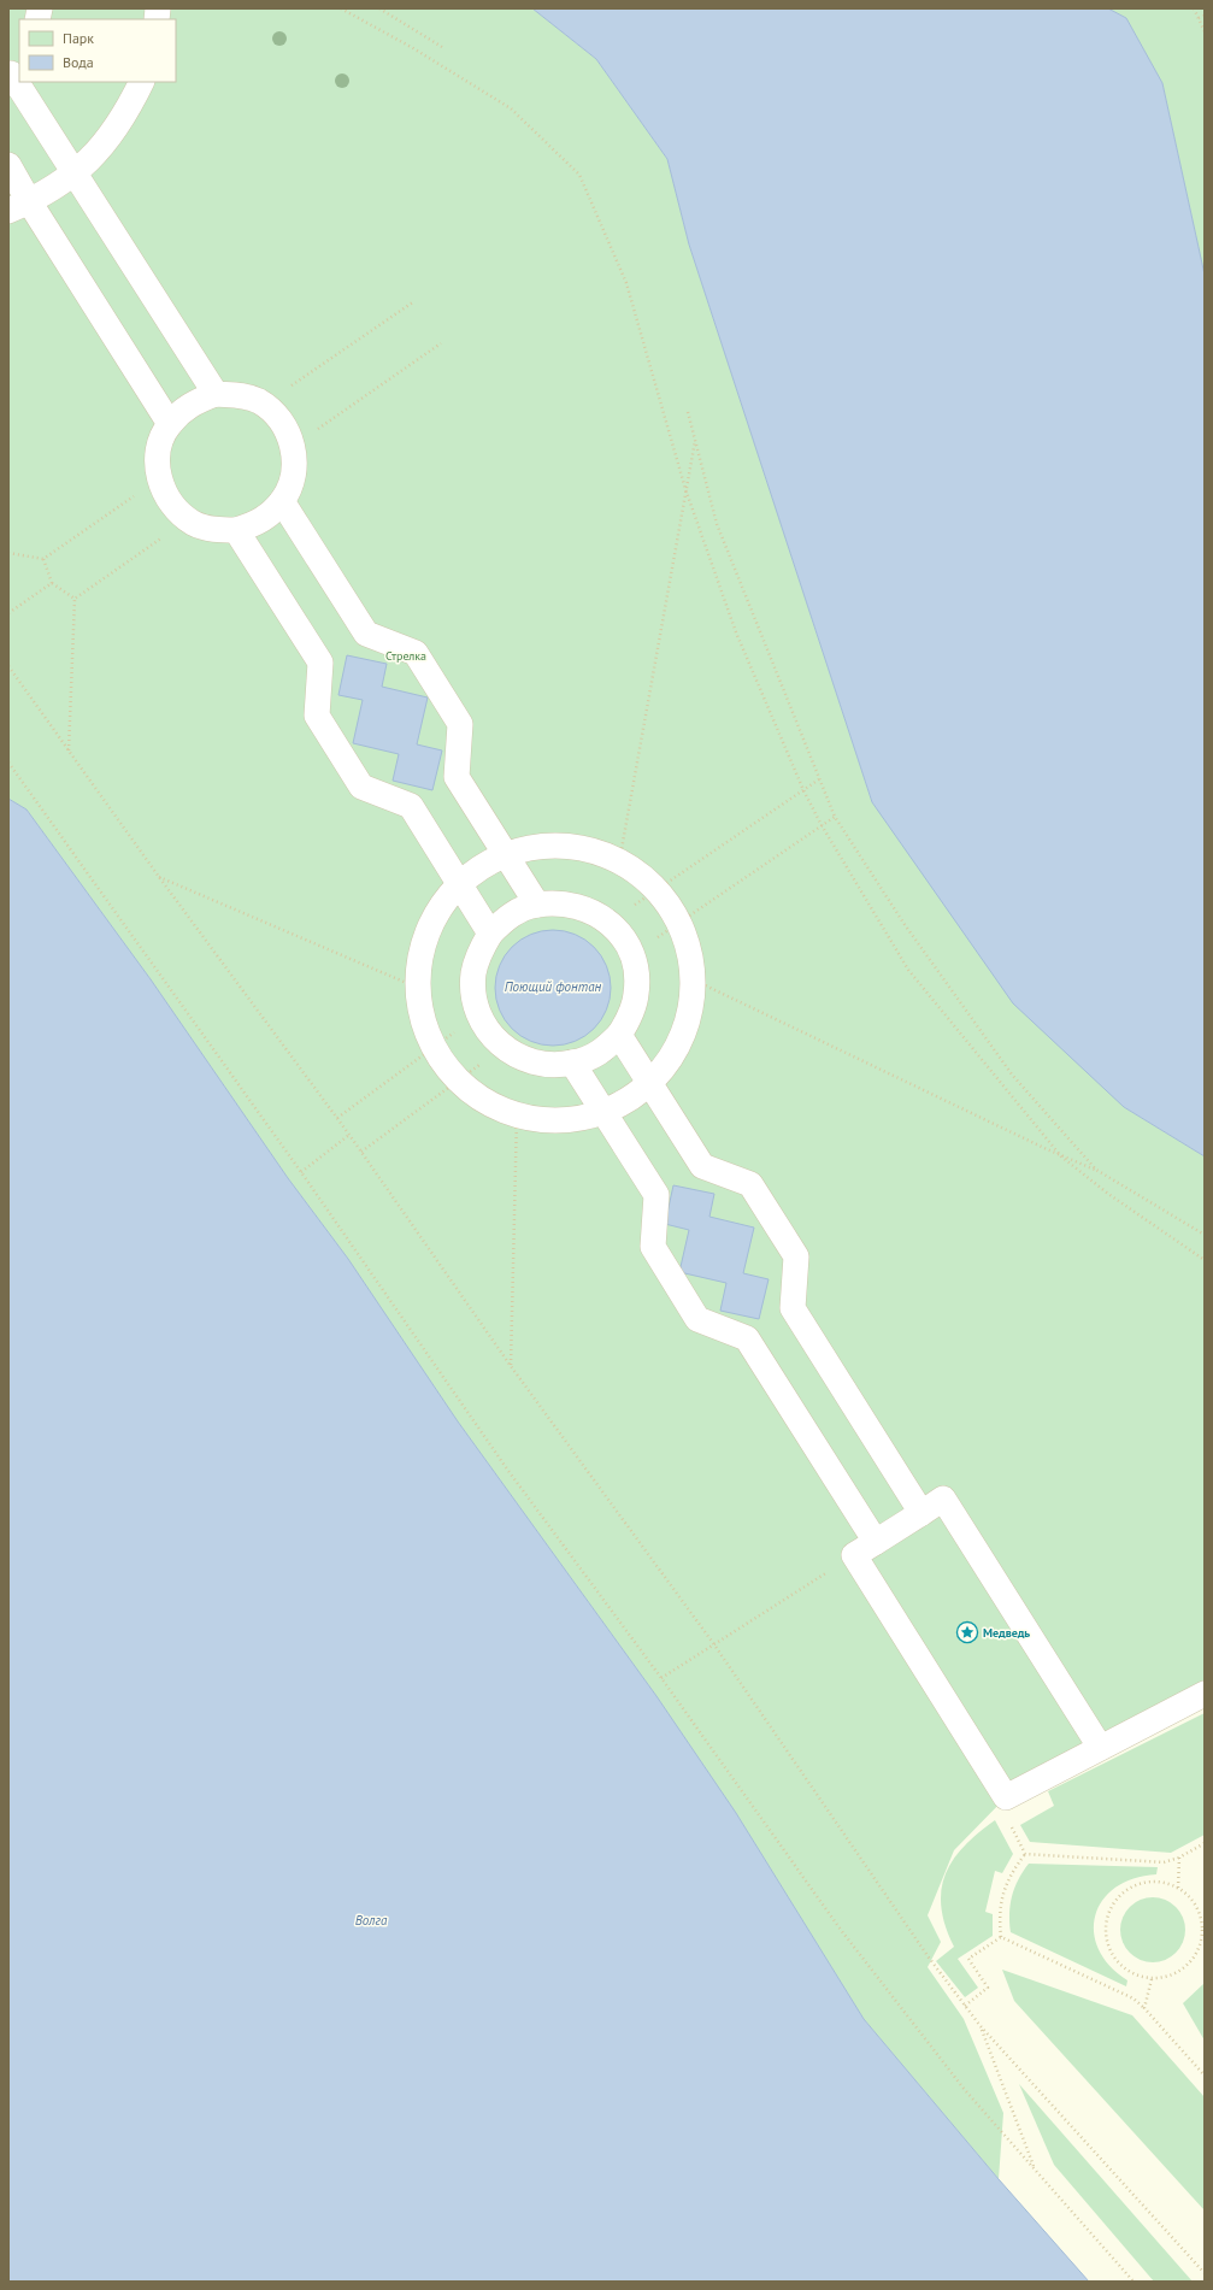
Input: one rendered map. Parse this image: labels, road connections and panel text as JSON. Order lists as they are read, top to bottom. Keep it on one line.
{"water":["Поющий фонтан","Волга"],"parks":["Стрелка"],"places":{"place":["Медведь"]},"legend":["Парк","Вода"]}
